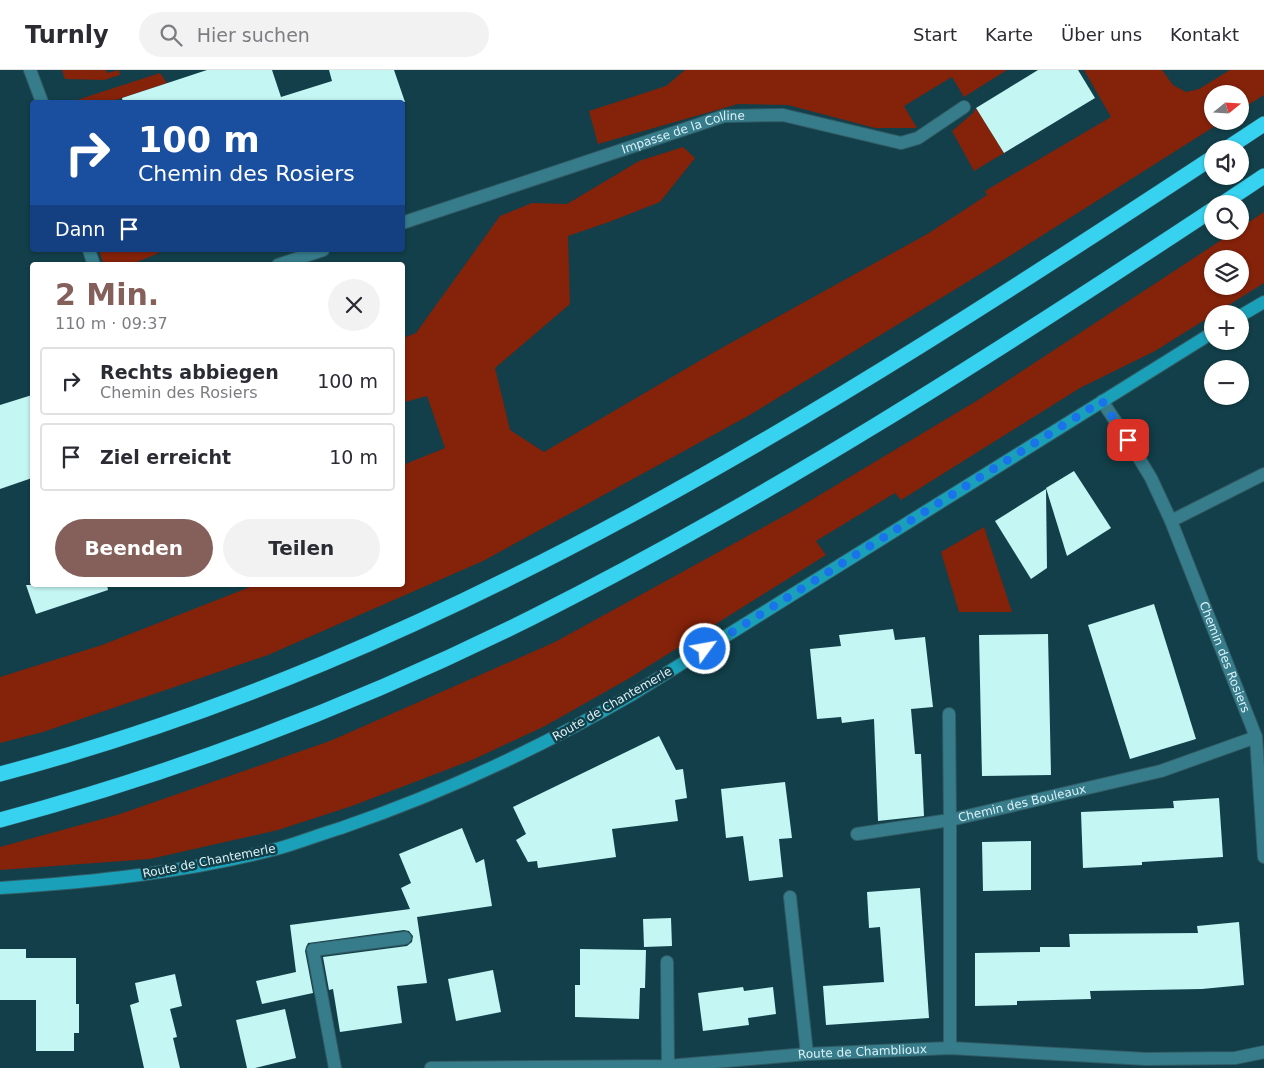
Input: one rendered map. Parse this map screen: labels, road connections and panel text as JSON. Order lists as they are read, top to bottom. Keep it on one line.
{"streets":{"street":["Impasse de la Colline","Chemin des Rosiers","Route de Chantemerle","Chemin des Bouleaux","Route de Chamblioux"]},"crossings":[["Chemin des Rosiers","Route de Chantemerle"],["Chemin des Rosiers","Chemin des Bouleaux"],["Chemin des Bouleaux","Route de Chamblioux"]],"north":"right","page":{"header":"Turnly","search":"Hier suchen","nav":["Start","Karte","Über uns","Kontakt"],"map_buttons":["+","−"],"turn":["100 m","Chemin des Rosiers"],"then":"Dann","heading":["2 Min.","110 m · 09:37"],"list":[{"name":"Rechts abbiegen","note":"Chemin des Rosiers","value":"100 m"},{"name":"Ziel erreicht","value":"10 m"}],"buttons":["Beenden","Teilen"]}}
